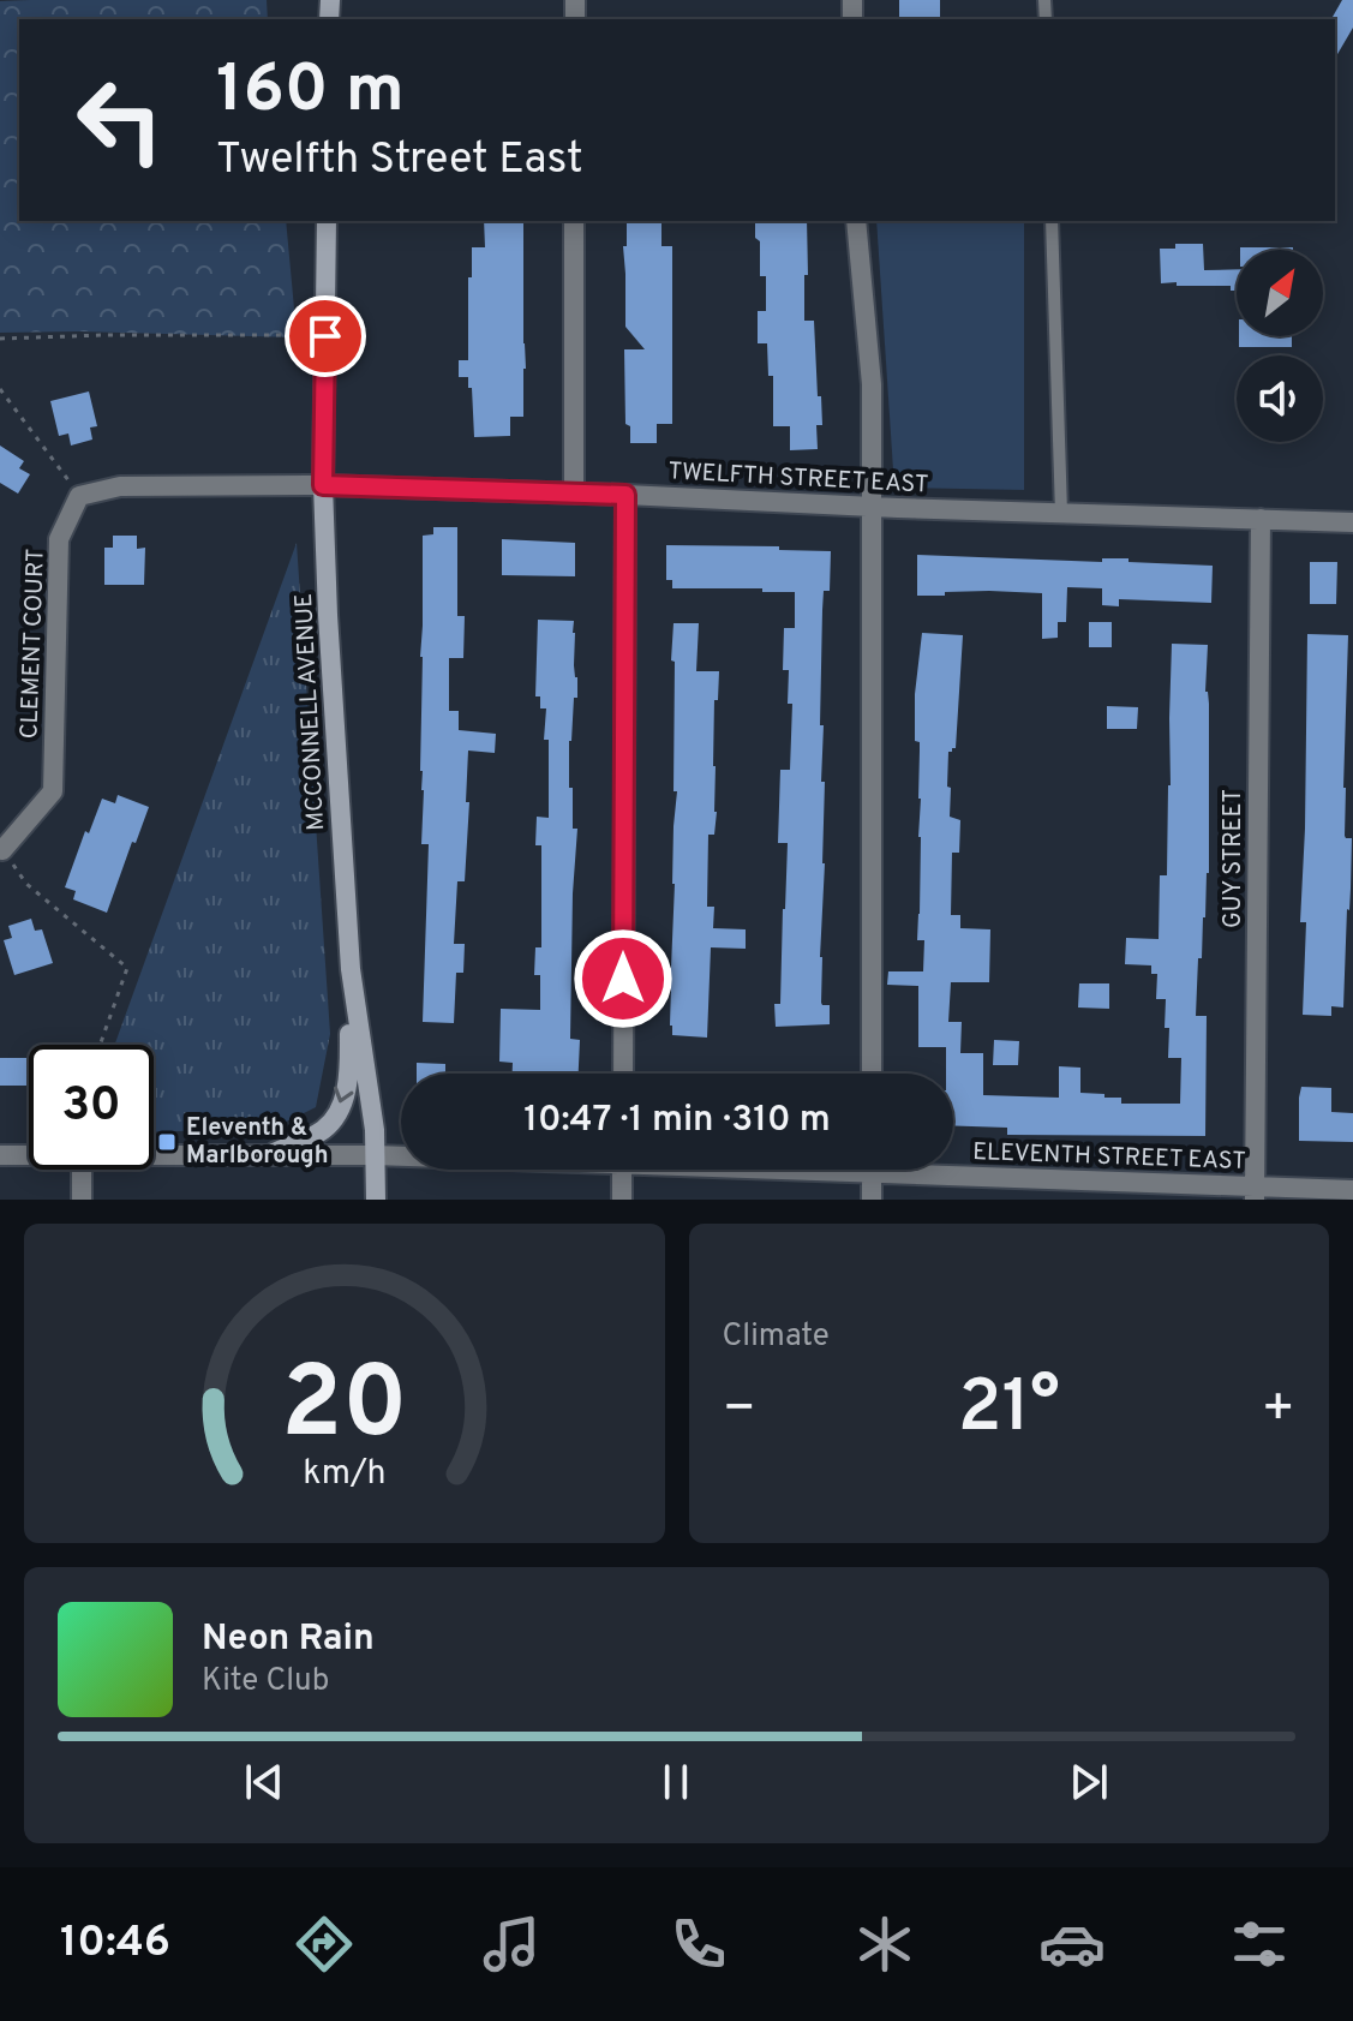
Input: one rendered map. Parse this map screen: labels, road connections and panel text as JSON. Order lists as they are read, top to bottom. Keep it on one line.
{"streets":{"main road":["MCCONNELL AVENUE"],"street":["TWELFTH STREET EAST","CLEMENT COURT","GUY STREET","ELEVENTH STREET EAST"]},"crossings":[["TWELFTH STREET EAST","MCCONNELL AVENUE"],["TWELFTH STREET EAST","GUY STREET"],["MCCONNELL AVENUE","ELEVENTH STREET EAST"],["GUY STREET","ELEVENTH STREET EAST"]],"places":{"transit":["Eleventh & Marlborough"]},"north":"top right","page":{"turn":["160 m","Twelfth Street East"],"limit":"30","trip":"10:47 · 1 min · 310 m","tile":"Climate","heat":["−","21°","+"],"song":["Neon Rain","Kite Club"],"tabs":"10:46","gauge":["20","km/h"]}}
